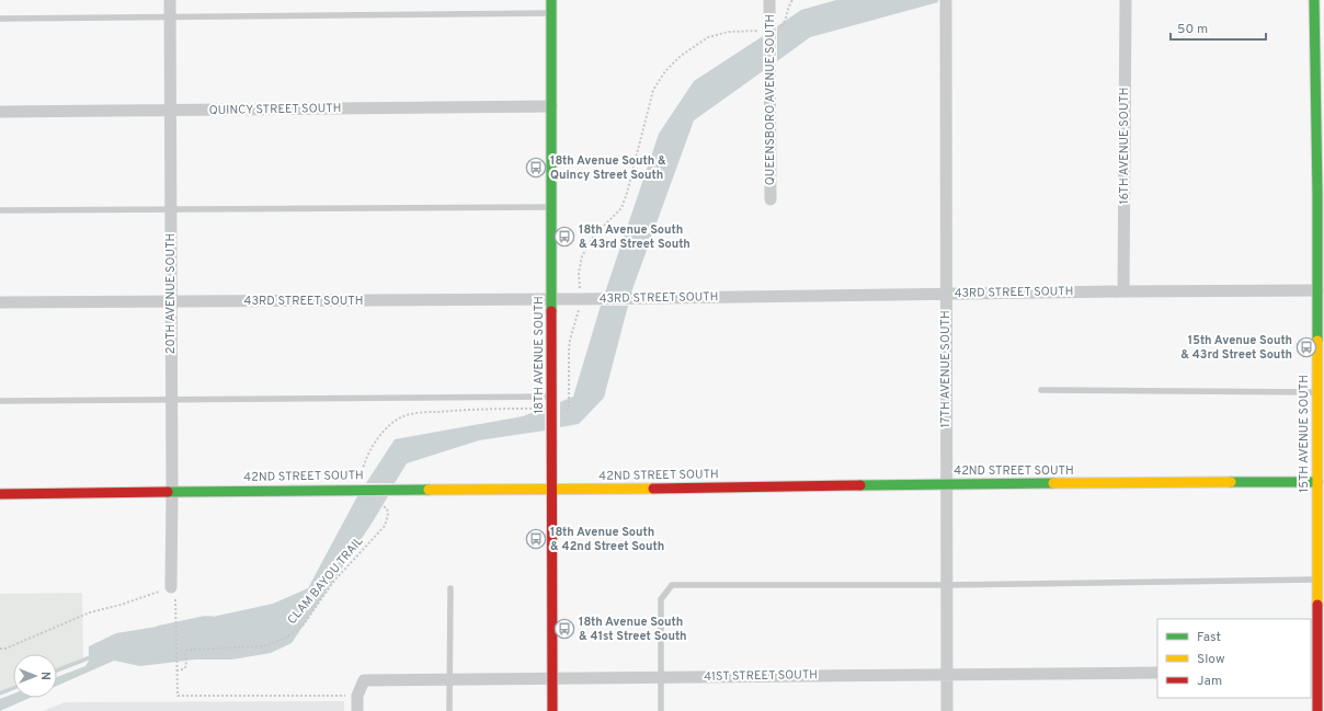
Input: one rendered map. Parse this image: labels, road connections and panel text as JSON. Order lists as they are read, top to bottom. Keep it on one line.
{"streets":{"street":["QUEENSBORO AVENUE SOUTH","QUINCY STREET SOUTH","16TH AVENUE SOUTH","43RD STREET SOUTH","20TH AVENUE SOUTH","18TH AVENUE SOUTH","17TH AVENUE SOUTH","15TH AVENUE SOUTH","42ND STREET SOUTH","41ST STREET SOUTH"],"path":["CLAM BAYOU TRAIL"]},"crossings":[["QUINCY STREET SOUTH","20TH AVENUE SOUTH"],["QUINCY STREET SOUTH","18TH AVENUE SOUTH"],["16TH AVENUE SOUTH","43RD STREET SOUTH"],["43RD STREET SOUTH","20TH AVENUE SOUTH"],["43RD STREET SOUTH","18TH AVENUE SOUTH"],["43RD STREET SOUTH","17TH AVENUE SOUTH"],["43RD STREET SOUTH","15TH AVENUE SOUTH"],["20TH AVENUE SOUTH","42ND STREET SOUTH"],["18TH AVENUE SOUTH","42ND STREET SOUTH"],["18TH AVENUE SOUTH","41ST STREET SOUTH"],["17TH AVENUE SOUTH","42ND STREET SOUTH"],["17TH AVENUE SOUTH","41ST STREET SOUTH"],["15TH AVENUE SOUTH","42ND STREET SOUTH"]],"places":{"bus stop":["18th Avenue South & Quincy Street South","18th Avenue South & 43rd Street South","15th Avenue South & 43rd Street South","18th Avenue South & 42nd Street South","18th Avenue South & 41st Street South"]},"legend":["Fast","Slow","Jam"],"scale_bar":"50 m","north":"right"}
